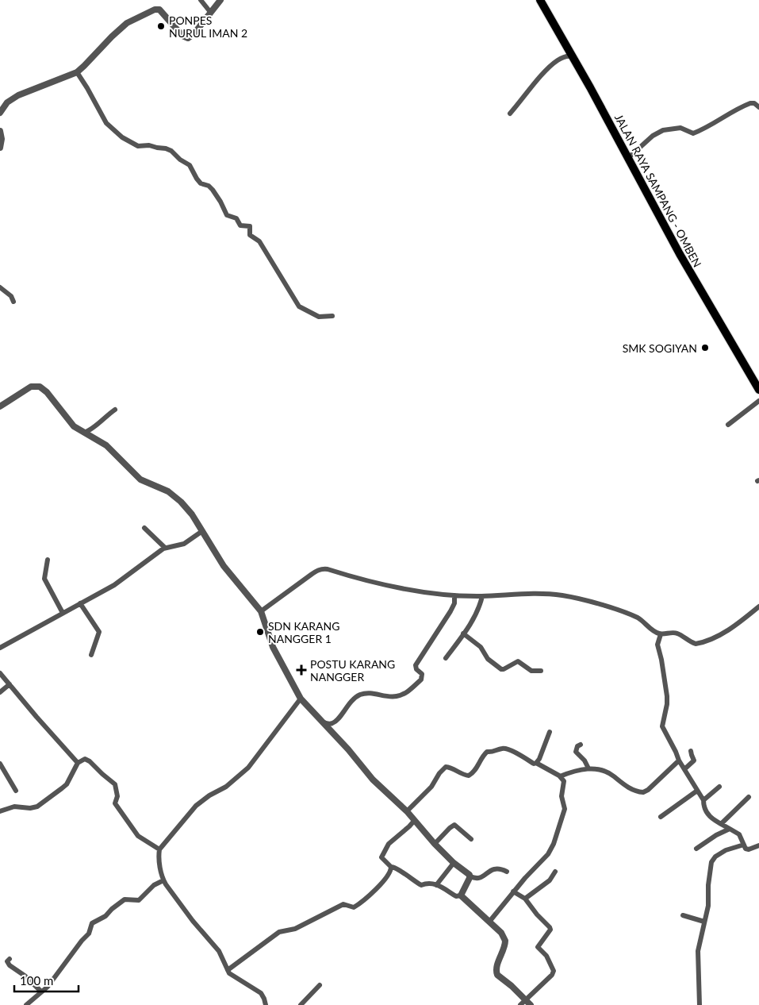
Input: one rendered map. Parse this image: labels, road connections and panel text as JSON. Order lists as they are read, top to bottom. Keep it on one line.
{"streets":{"main road":["JALAN RAYA SAMPANG - OMBEN"]},"places":{"other":["PONPES NURUL IMAN 2","SMK SOGIYAN","SDN KARANG NANGGER 1"],"health":["POSTU KARANG NANGGER"]},"scale_bar":"100 m"}
